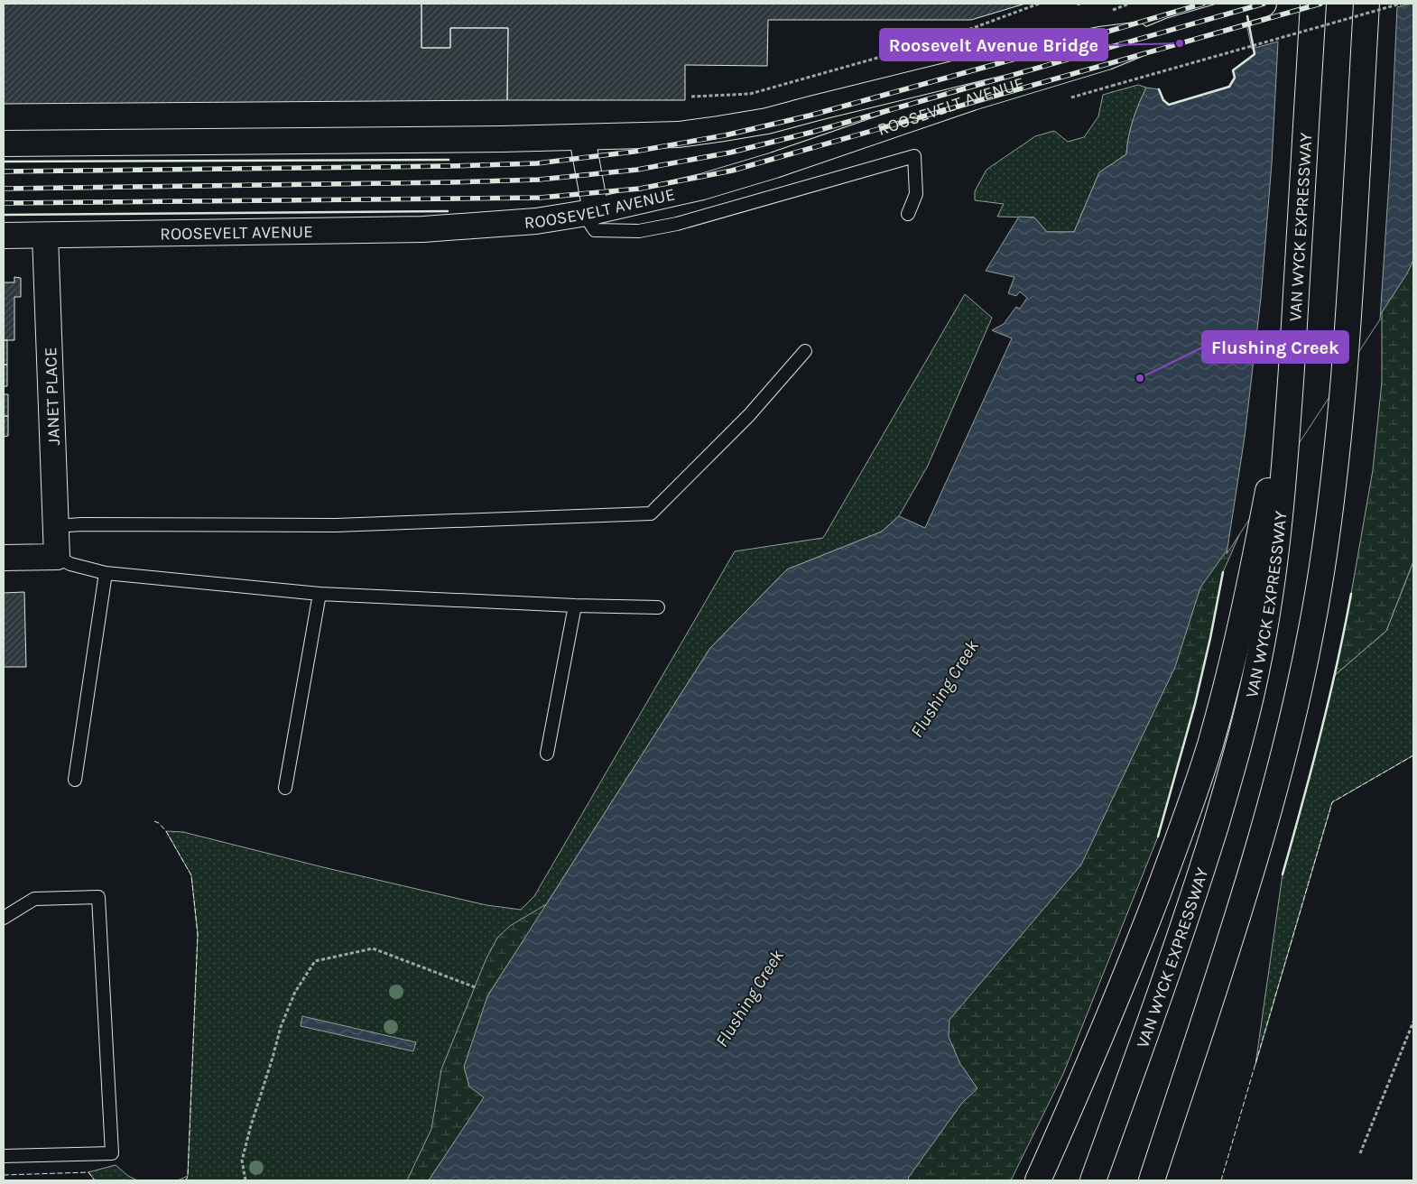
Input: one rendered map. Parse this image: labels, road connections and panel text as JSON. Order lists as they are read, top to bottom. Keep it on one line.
{"streets":{"main road":["ROOSEVELT AVENUE","VAN WYCK EXPRESSWAY","JANET PLACE"]},"crossings":[["ROOSEVELT AVENUE","JANET PLACE"]],"water":["Flushing Creek"],"places":["Roosevelt Avenue Bridge","Flushing Creek"]}
